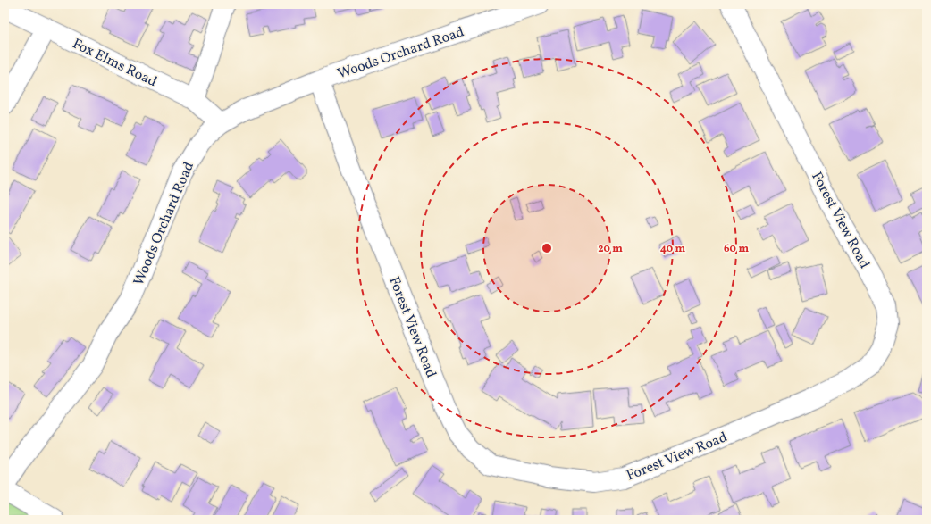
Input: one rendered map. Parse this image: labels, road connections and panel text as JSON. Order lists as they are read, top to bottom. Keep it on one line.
{"streets":{"street":["Woods Orchard Road","Fox Elms Road","Forest View Road"]},"crossings":[["Woods Orchard Road","Fox Elms Road"],["Woods Orchard Road","Forest View Road"]],"rings":["20 m","40 m","60 m"]}
